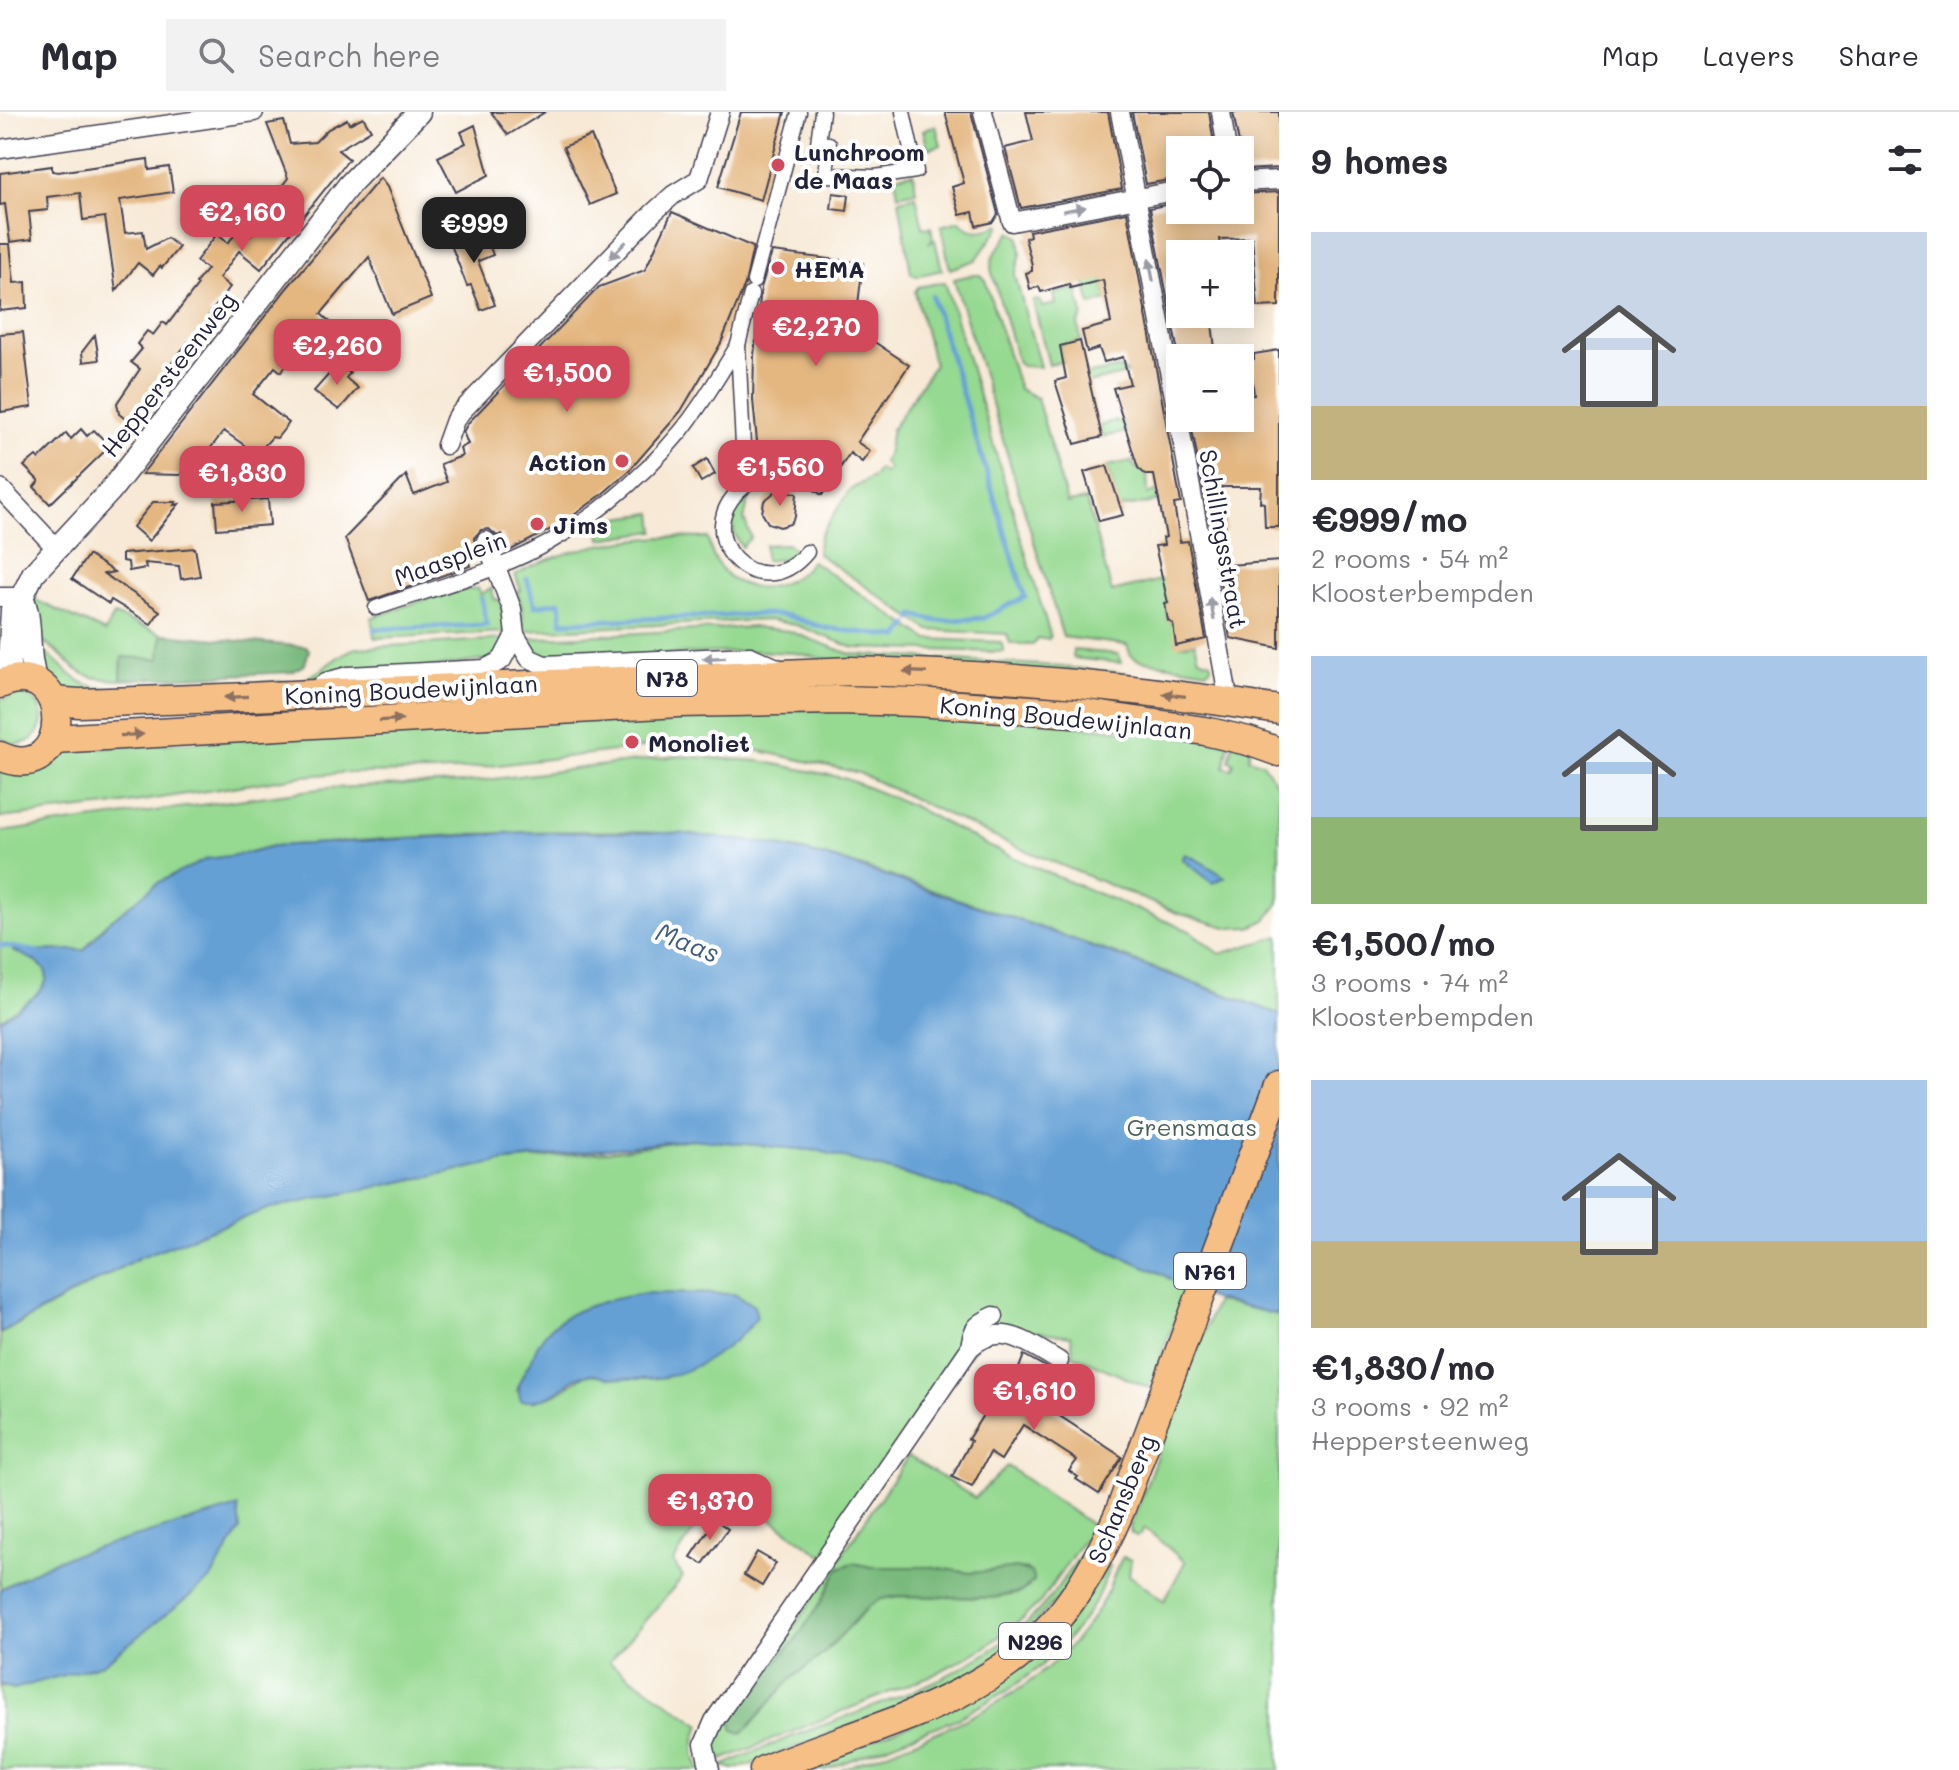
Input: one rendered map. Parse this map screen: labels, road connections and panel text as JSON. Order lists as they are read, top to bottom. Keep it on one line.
{"streets":{"main road":["N78","Koning Boudewijnlaan","N761","Schansberg","N296"],"street":["Heppersteenweg","Schillingsstraat","Maasplein"]},"crossings":[["Heppersteenweg","N78"],["Schillingsstraat","Koning Boudewijnlaan"],["N78","Koning Boudewijnlaan"],["N761","Schansberg"]],"one_way":["Schillingsstraat"],"water":["Maas"],"parks":["Grensmaas"],"places":["Lunchroom de Maas","HEMA","Action","Jims","Monoliet"],"page":{"header":"Map","search":"Search here","nav":["Map","Layers","Share"],"heading":"9 homes","map_buttons":["+","−"],"price":["€2,160","€999","€2,270","€2,260","€1,500","€1,560","€1,830","€1,610","€1,370"],"list":[{"name":"€999/mo","note":"2 rooms · 54 m² · Kloosterbempden"},{"name":"€1,500/mo","note":"3 rooms · 74 m² · Kloosterbempden"},{"name":"€1,830/mo","note":"3 rooms · 92 m² · Heppersteenweg"}]}}
